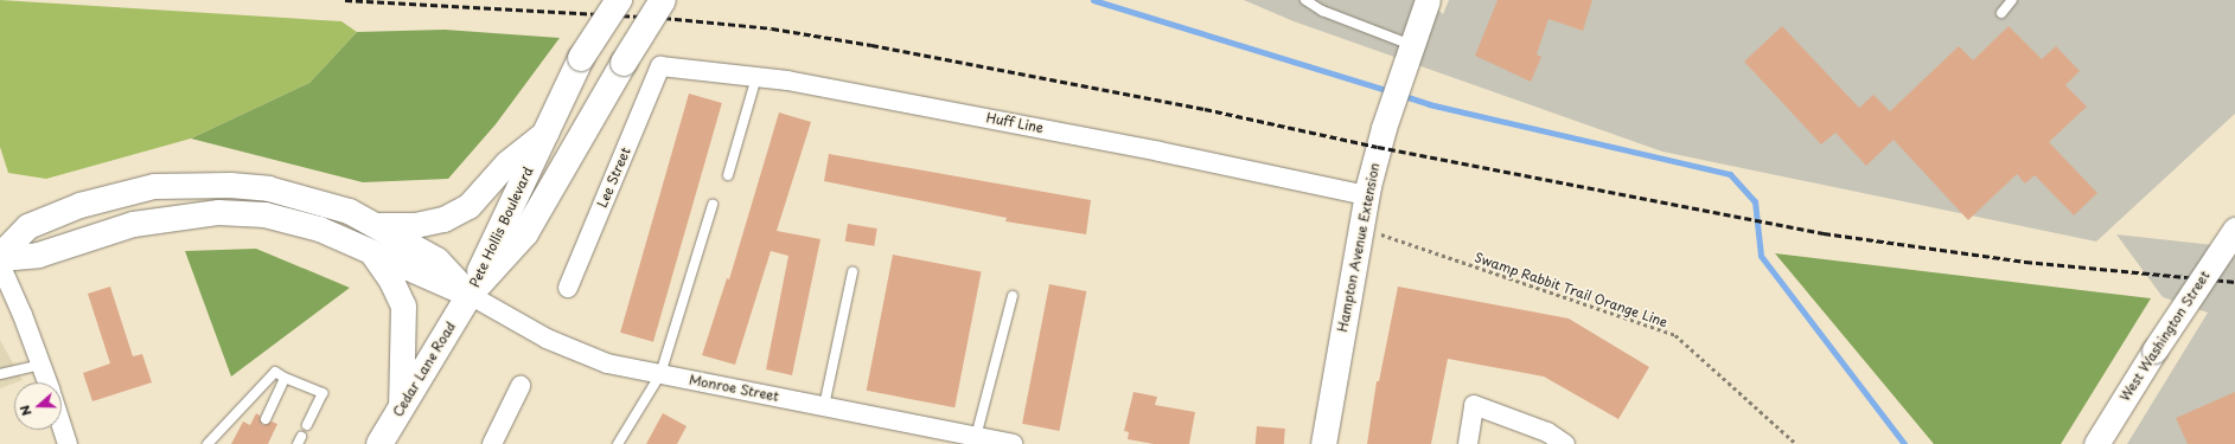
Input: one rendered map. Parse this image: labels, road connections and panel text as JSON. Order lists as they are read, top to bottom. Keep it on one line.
{"streets":{"main road":["Pete Hollis Boulevard","Cedar Lane Road"],"street":["Huff Line","Lee Street","Hampton Avenue Extension","West Washington Street","Monroe Street"],"path":["Swamp Rabbit Trail Orange Line"]},"crossings":[["Huff Line","Lee Street"],["Huff Line","Hampton Avenue Extension"],["Pete Hollis Boulevard","Cedar Lane Road"],["Pete Hollis Boulevard","Monroe Street"],["Hampton Avenue Extension","Swamp Rabbit Trail Orange Line"],["Cedar Lane Road","Monroe Street"]],"north":"left"}
